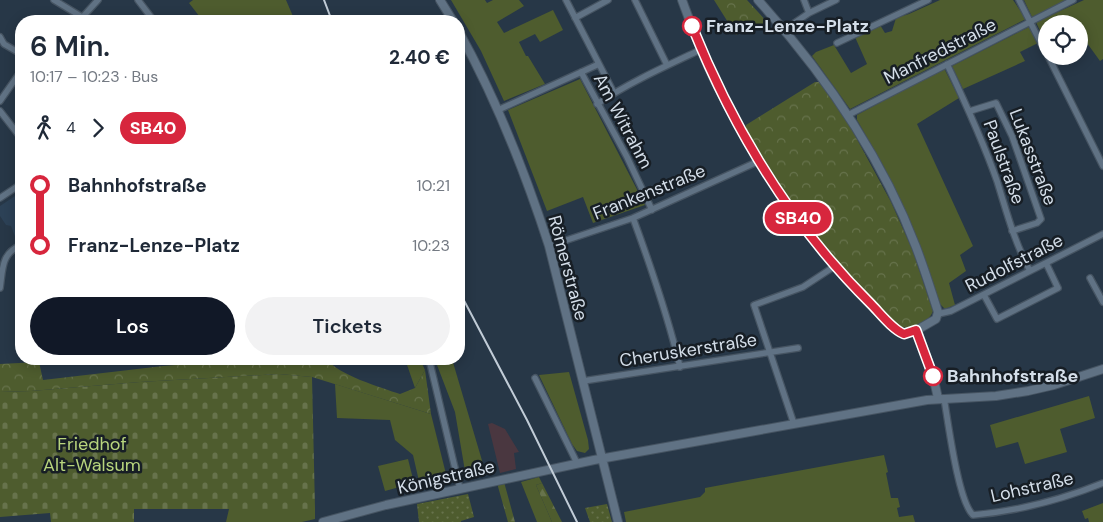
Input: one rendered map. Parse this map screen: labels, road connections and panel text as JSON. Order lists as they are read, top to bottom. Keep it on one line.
{"streets":{"street":["Manfredstraße","Am Witrahm","Lukasstraße","Paulstraße","Frankenstraße","Rudolfstraße","Römerstraße","Cheruskerstraße","Königstraße","Lohstraße"]},"crossings":[["Manfredstraße","Paulstraße"],["Am Witrahm","Frankenstraße"],["Lukasstraße","Paulstraße"],["Paulstraße","Rudolfstraße"],["Frankenstraße","Römerstraße"],["Römerstraße","Cheruskerstraße"],["Römerstraße","Königstraße"]],"parks":["Friedhof Alt-Walsum"],"places":["Franz-Lenze-Platz","Bahnhofstraße"],"lines":["bus line SB40"],"page":{"on_map":"SB40","heading":["6 Min.","10:17 – 10:23 · Bus","2.40 €"],"legs":["4","SB40"],"list":[{"name":"Bahnhofstraße","value":"10:21"},{"name":"Franz-Lenze-Platz","value":"10:23"}],"buttons":["Los","Tickets"]}}
